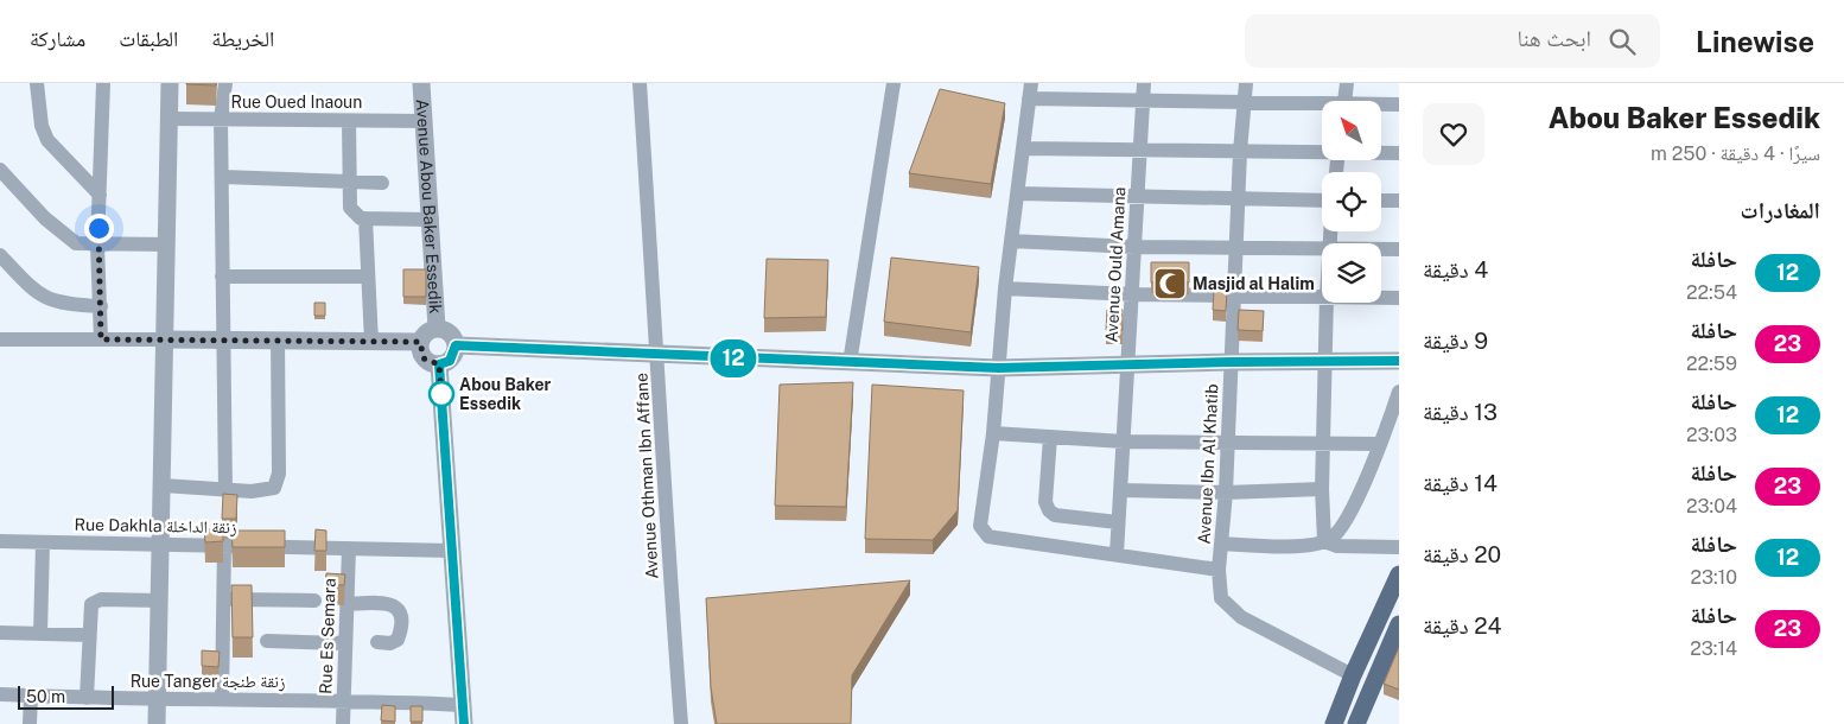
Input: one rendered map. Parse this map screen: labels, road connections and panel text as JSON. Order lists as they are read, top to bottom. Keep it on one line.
{"streets":{"street":["Rue Oued Inaoun","Avenue Abou Baker Essedik","Avenue Ould Amana","Avenue Ibn Al Khatib","Avenue Othman Ibn Affane","Rue Dakhla زنقة الداخلة","Rue Es Semara","Rue Tanger زنقة طنجة"]},"crossings":[["Rue Oued Inaoun","Avenue Abou Baker Essedik"],["Rue Dakhla زنقة الداخلة","Rue Es Semara"],["Rue Es Semara","Rue Tanger زنقة طنجة"]],"places":{"mosque":["Masjid al Halim"],"other":["Abou Baker Essedik"]},"lines":["bus line 12"],"scale_bar":"50 m","north":"top left","page":{"header":"Linewise","search":"ابحث هنا","nav":["الخريطة","الطبقات","مشاركة"],"heading":[["Abou Baker Essedik","سيرًا · 4 دقيقة · 250 m"],"المغادرات"],"on_map":"12","list":[{"mark":"12","name":"حافلة","note":"22:54","value":"4 دقيقة"},{"mark":"23","name":"حافلة","note":"22:59","value":"9 دقيقة"},{"mark":"12","name":"حافلة","note":"23:03","value":"13 دقيقة"},{"mark":"23","name":"حافلة","note":"23:04","value":"14 دقيقة"},{"mark":"12","name":"حافلة","note":"23:10","value":"20 دقيقة"},{"mark":"23","name":"حافلة","note":"23:14","value":"24 دقيقة"}],"scale":"50 m"}}
